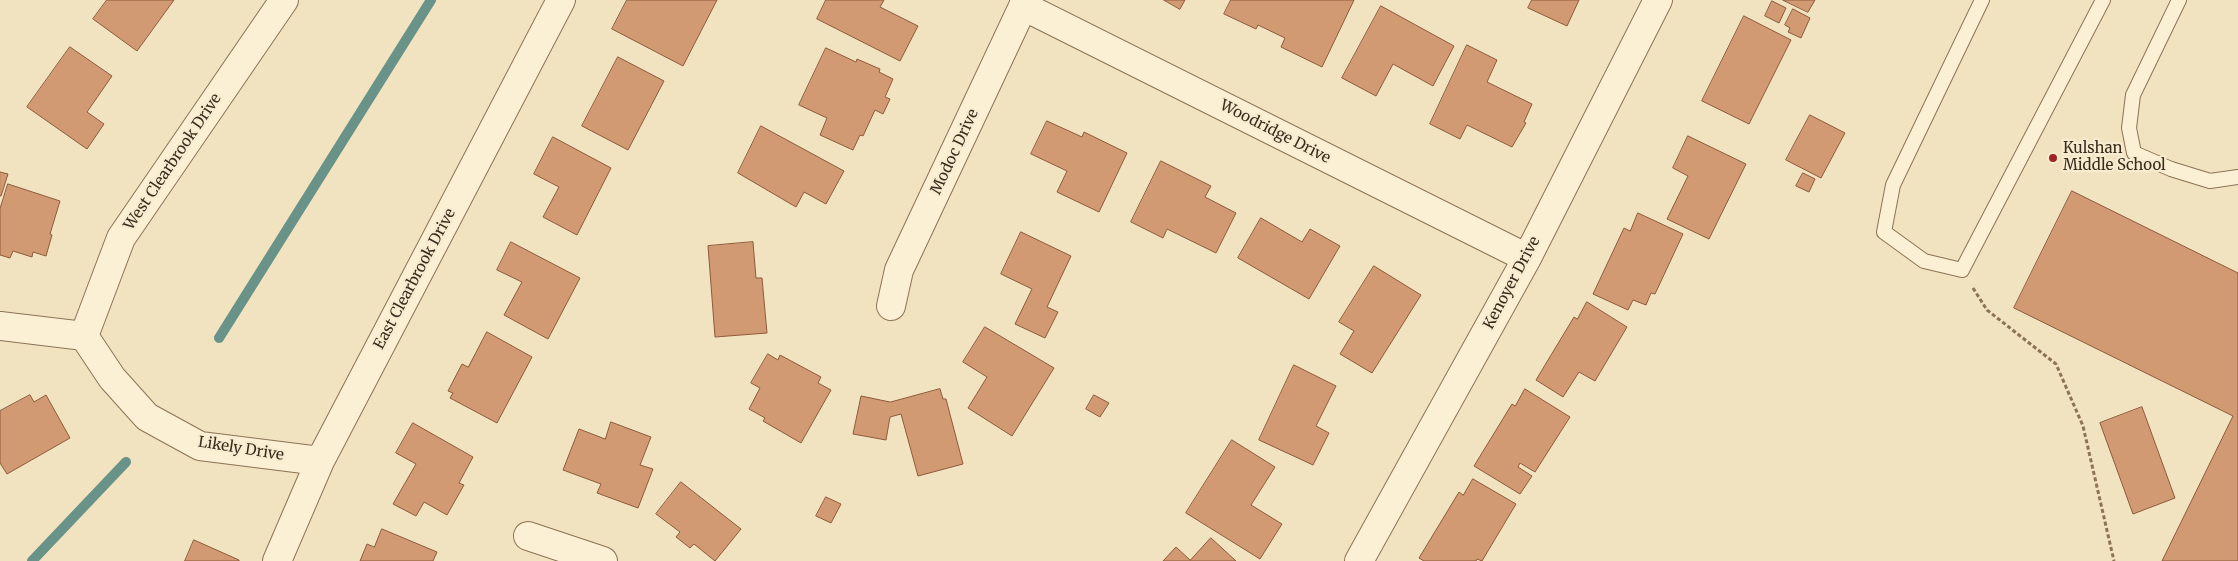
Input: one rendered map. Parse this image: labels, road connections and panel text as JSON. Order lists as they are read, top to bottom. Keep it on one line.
{"streets":{"street":["Woodridge Drive","Modoc Drive","West Clearbrook Drive","East Clearbrook Drive","Kenoyer Drive","Likely Drive"]},"crossings":[["Woodridge Drive","Modoc Drive"],["Woodridge Drive","Kenoyer Drive"],["West Clearbrook Drive","Likely Drive"],["East Clearbrook Drive","Likely Drive"]],"places":["Kulshan Middle School"]}
